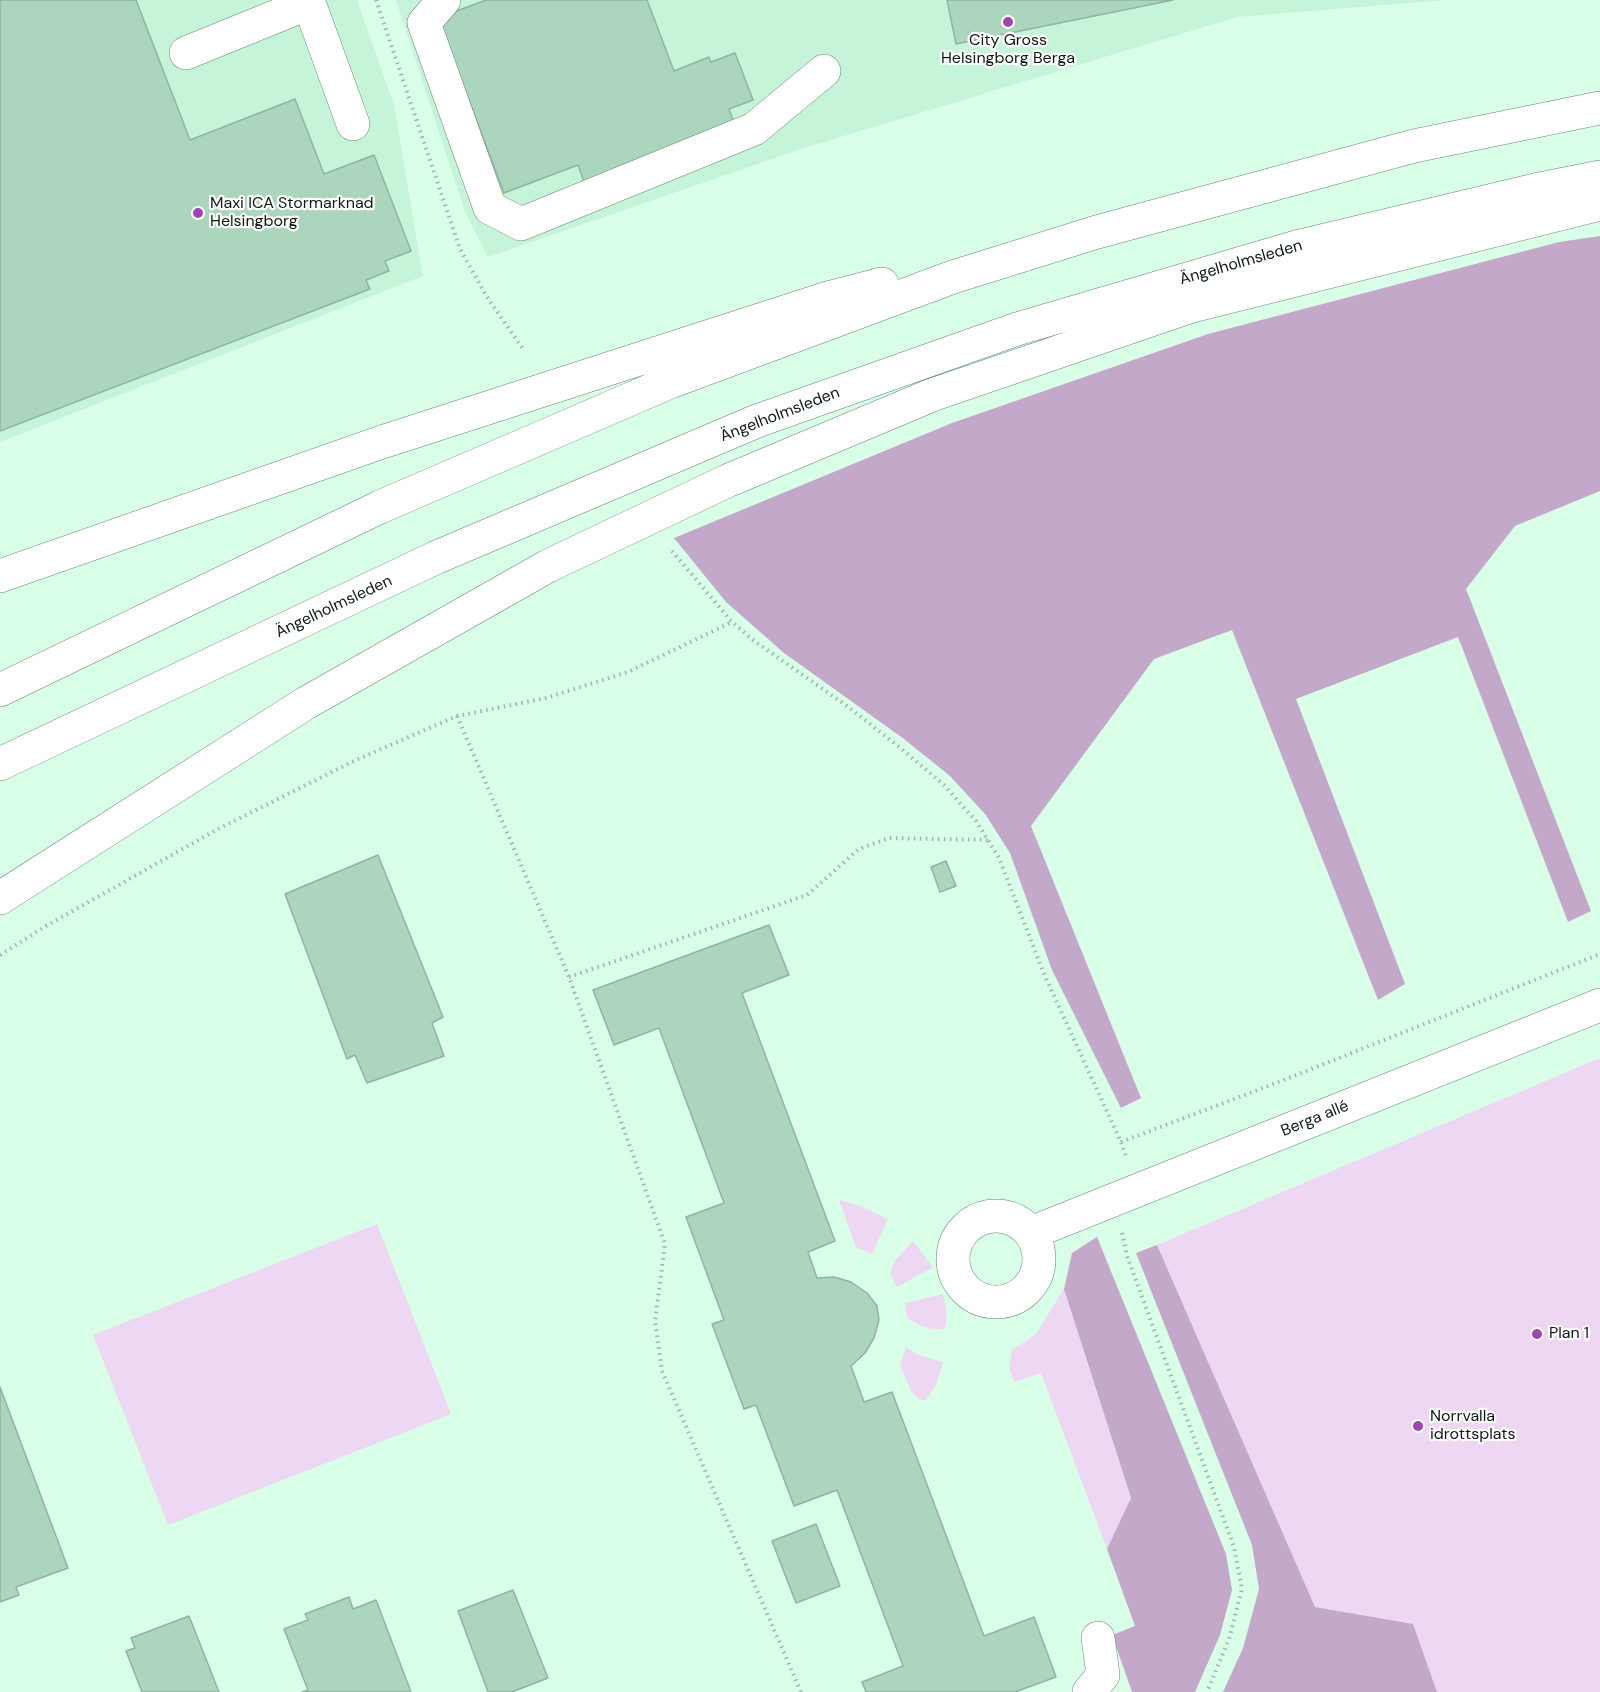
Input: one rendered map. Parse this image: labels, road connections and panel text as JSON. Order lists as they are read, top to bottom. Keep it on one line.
{"streets":{"main road":["Ängelholmsleden","Berga allé"]},"places":["City Gross Helsingborg Berga","Maxi ICA Stormarknad Helsingborg","Plan 1","Norrvalla idrottsplats"]}
